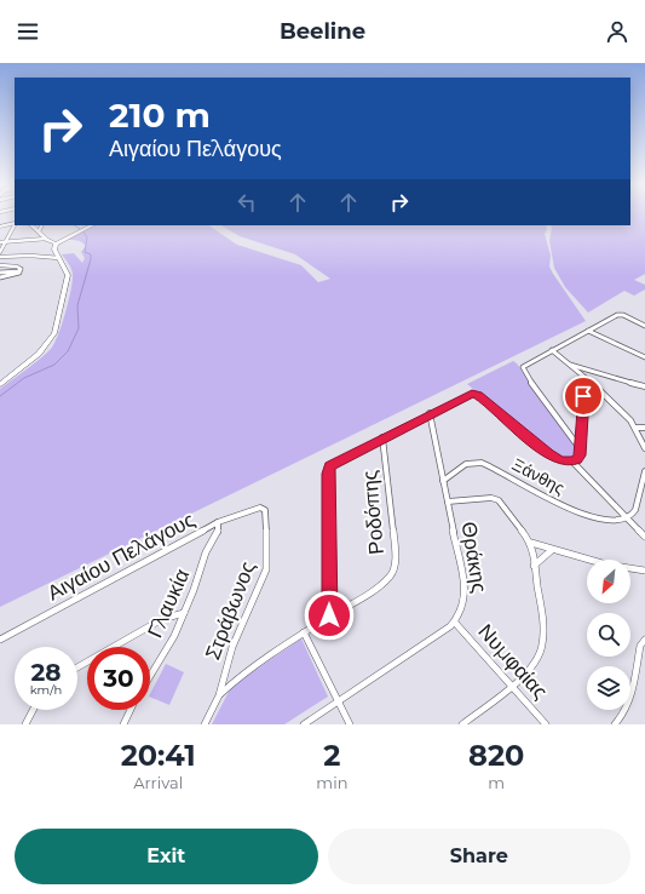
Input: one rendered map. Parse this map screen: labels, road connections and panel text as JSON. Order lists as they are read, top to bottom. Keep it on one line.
{"streets":{"street":["Ξάνθης","Ροδόπης","Αιγαίου Πελάγους","Θράκης","Γλαυκία","Στράβωνος","Νυμφαίας"]},"crossings":[["Ξάνθης","Θράκης"],["Ροδόπης","Στράβωνος"],["Αιγαίου Πελάγους","Γλαυκία"],["Αιγαίου Πελάγους","Στράβωνος"],["Θράκης","Νυμφαίας"]],"north":"bottom left","page":{"header":"Beeline","turn":["210 m","Αιγαίου Πελάγους"],"speed":"28 km/h","limit":"30","eta":["20:41","Arrival","2","min","820","m"],"buttons":["Exit","Share"]}}
